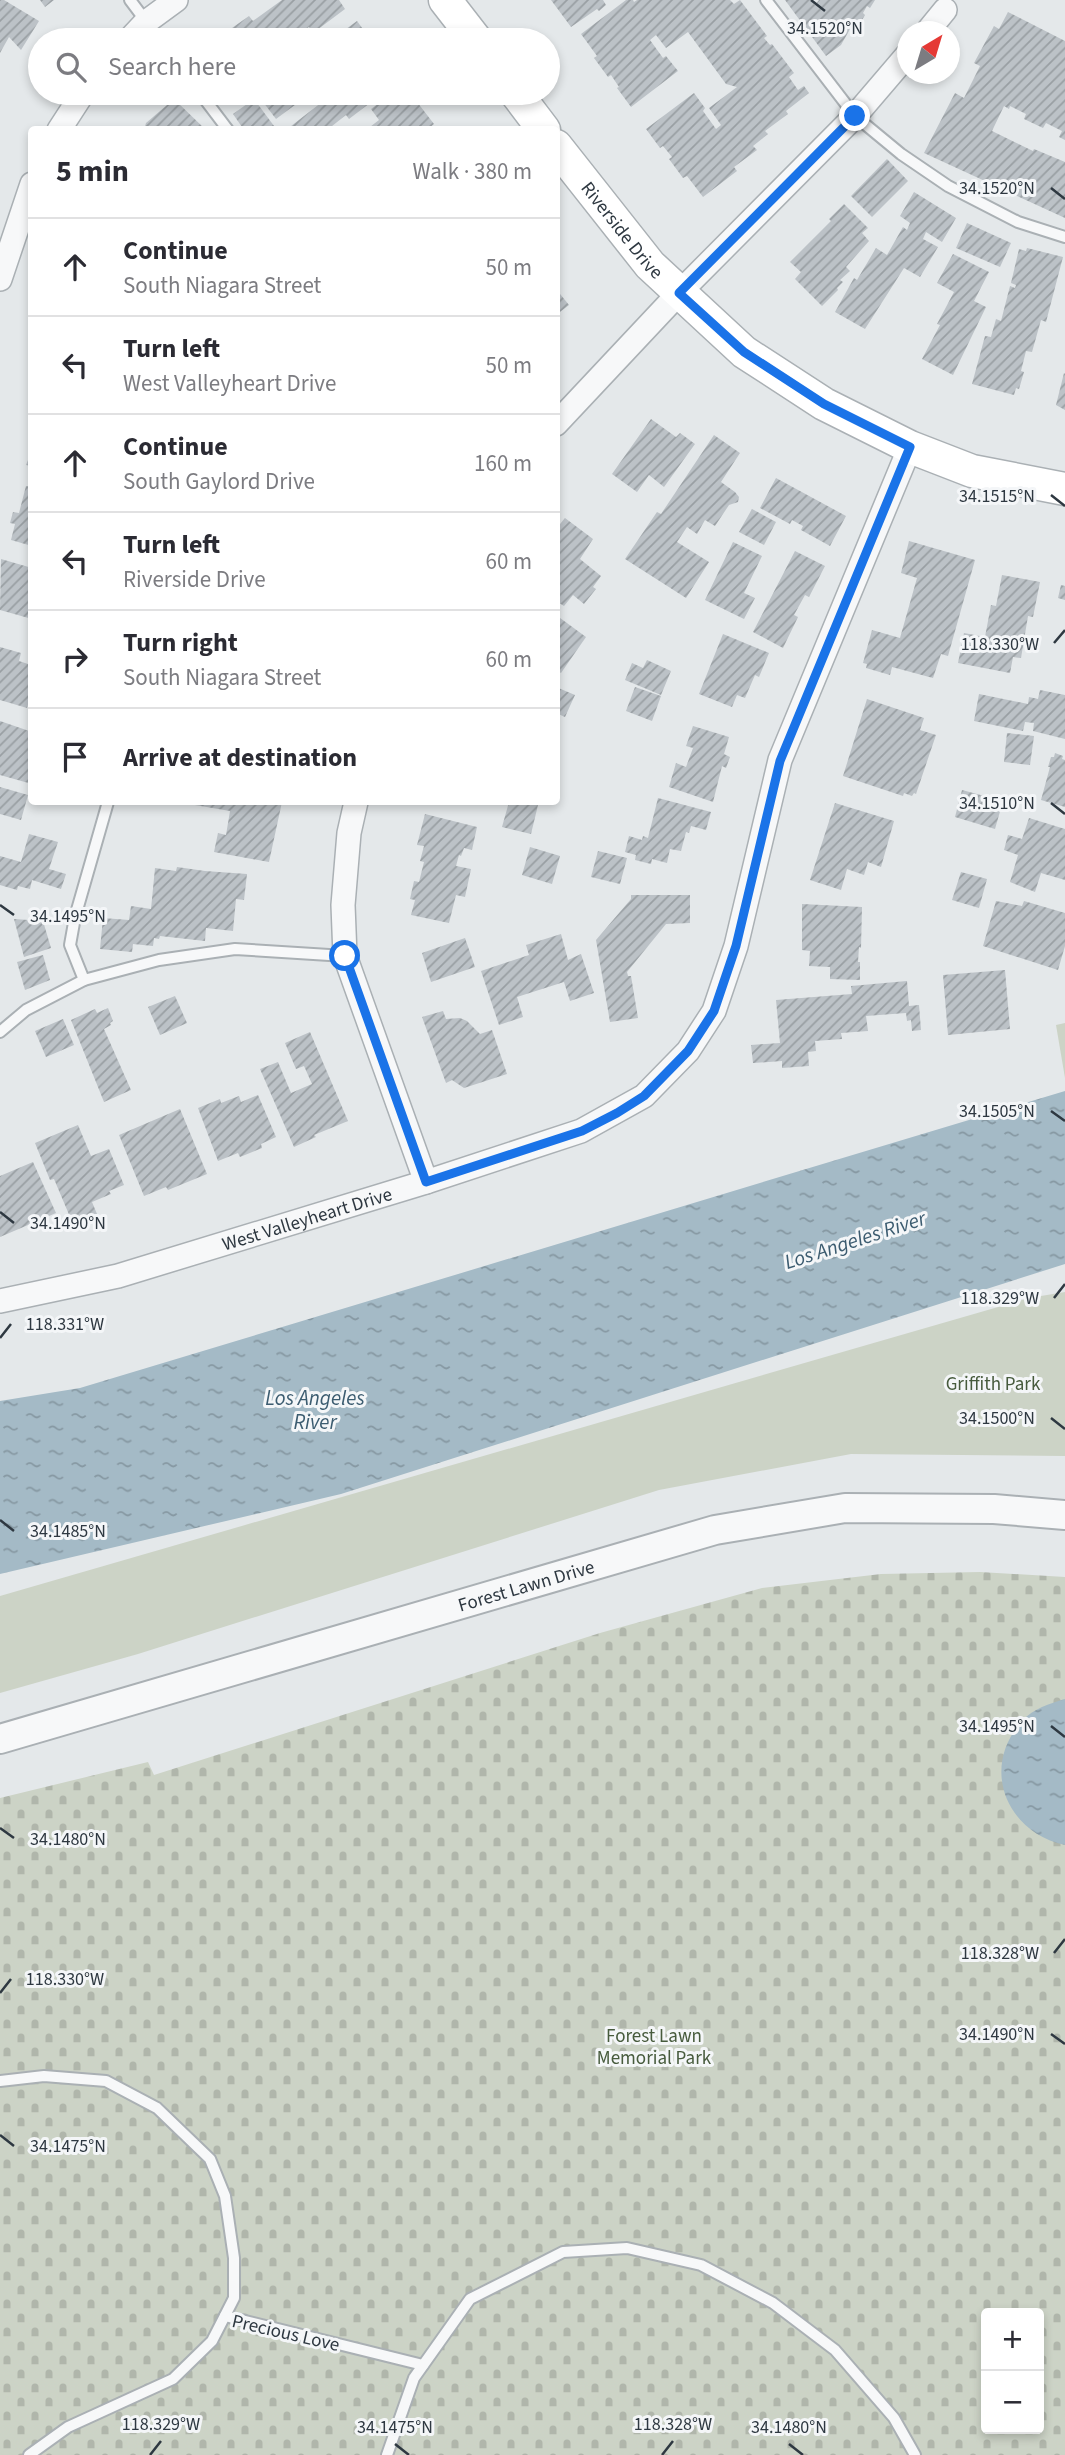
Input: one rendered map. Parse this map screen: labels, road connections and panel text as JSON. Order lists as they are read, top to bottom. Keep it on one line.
{"streets":{"main road":["Riverside Drive"],"street":["West Valleyheart Drive","Forest Lawn Drive"],"lane":["Precious Love"]},"crossings":[["Riverside Drive","West Valleyheart Drive"]],"water":["Los Angeles River"],"parks":["Griffith Park","Forest Lawn Memorial Park"],"north":"top right","page":{"search":"Search here","heading":["5 min","Walk · 380 m"],"list":[["Continue","South Niagara Street","50 m"],["Turn left","West Valleyheart Drive","50 m"],["Continue","South Gaylord Drive","160 m"],["Turn left","Riverside Drive","60 m"],["Turn right","South Niagara Street","60 m"],"Arrive at destination"],"map_buttons":["+","−"]},"coordinates":["34.1520°N","34.1515°N","118.330°W","34.1510°N","34.1495°N","34.1505°N","34.1490°N","118.329°W","118.331°W","34.1500°N","34.1485°N","34.1480°N","118.328°W","34.1475°N"]}
